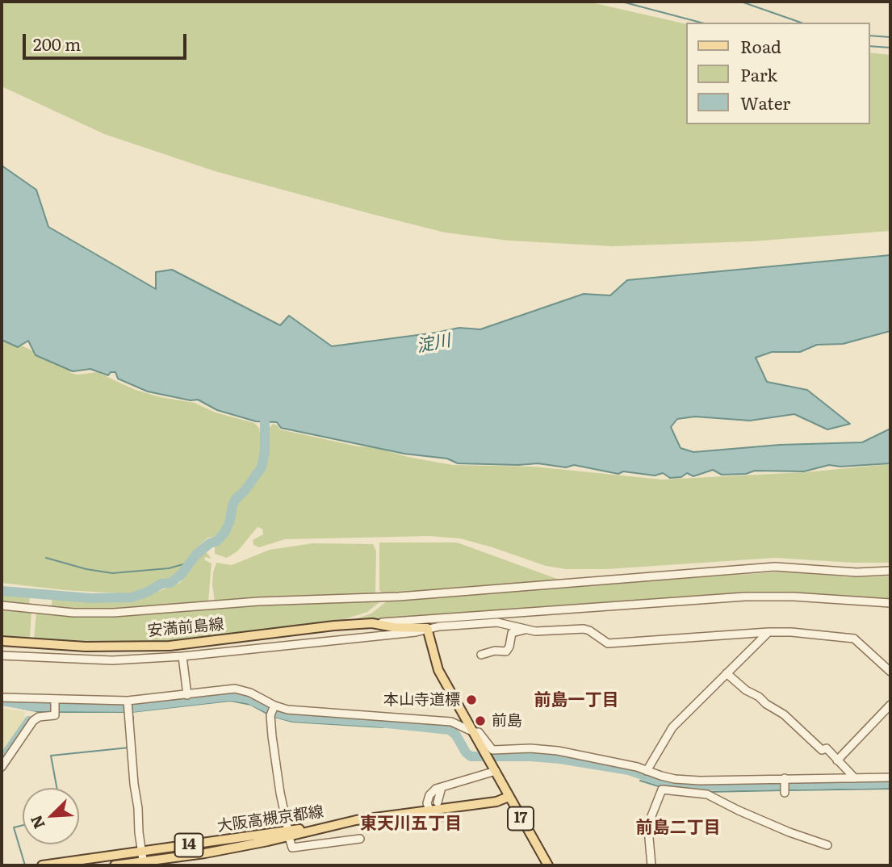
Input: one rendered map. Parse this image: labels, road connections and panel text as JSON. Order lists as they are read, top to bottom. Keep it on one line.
{"streets":{"main road":["安満前島線","17","大阪高槻京都線","14"]},"crossings":[["安満前島線","17"],["17","大阪高槻京都線"]],"districts":["前島一丁目","東天川五丁目","前島二丁目"],"water":["淀川"],"places":["本山寺道標","前島"],"legend":["Road","Park","Water"],"scale_bar":"200 m","north":"bottom left"}
